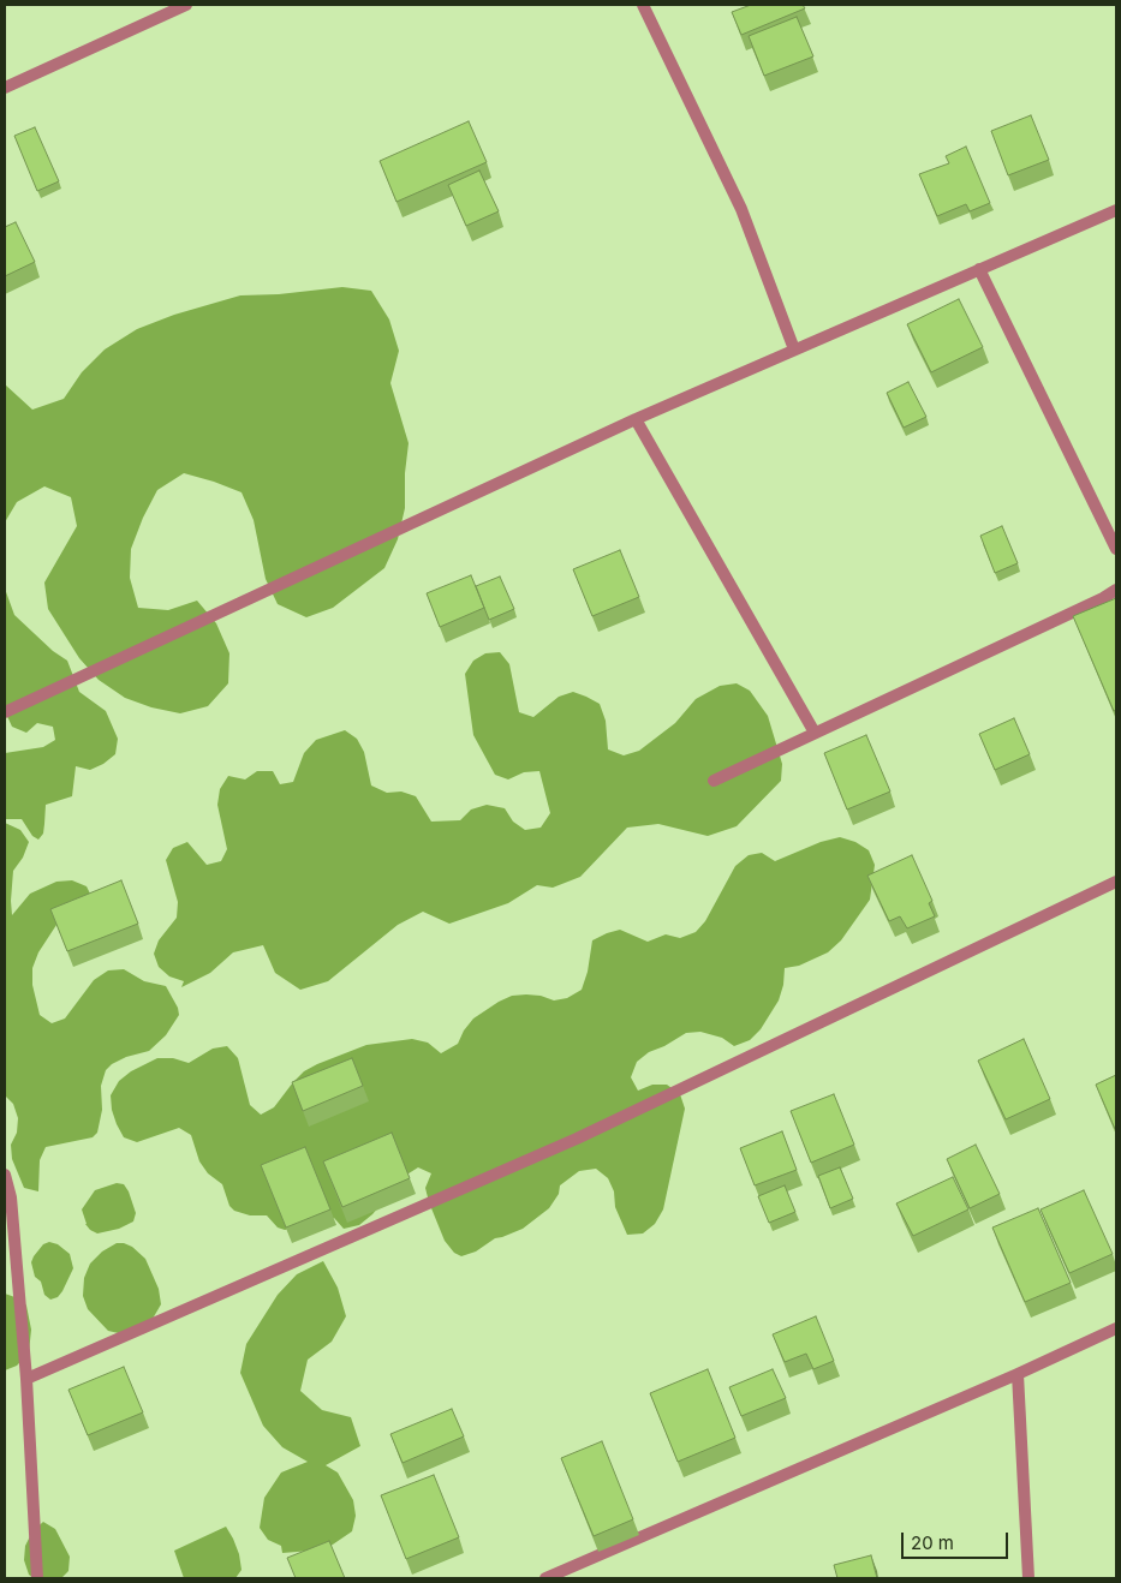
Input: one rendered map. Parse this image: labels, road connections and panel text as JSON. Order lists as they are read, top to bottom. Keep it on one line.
{"scale_bar":"20 m"}
